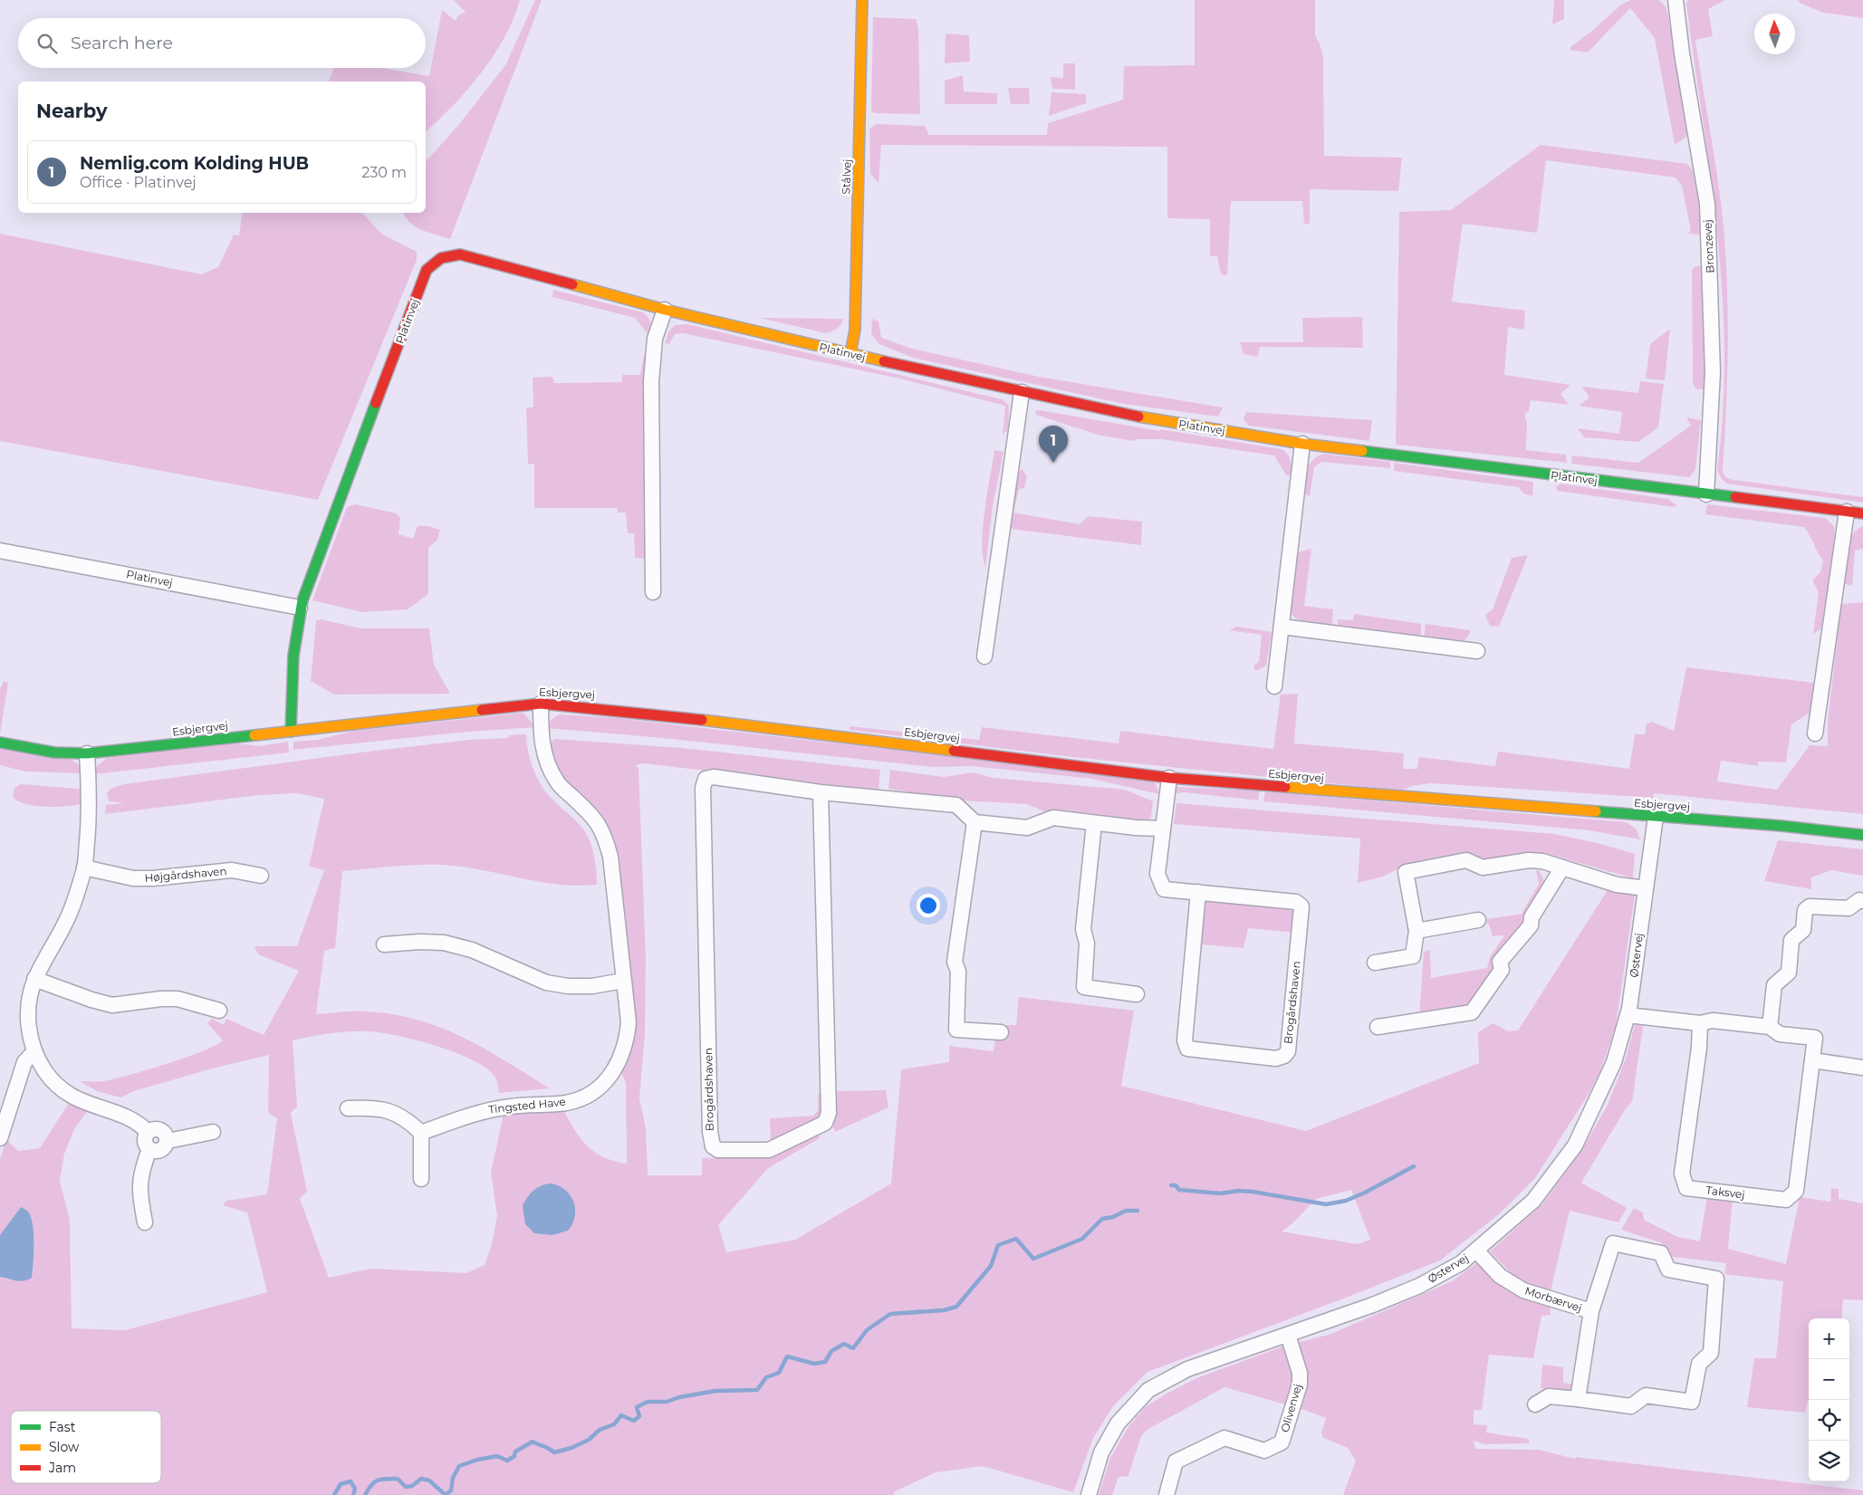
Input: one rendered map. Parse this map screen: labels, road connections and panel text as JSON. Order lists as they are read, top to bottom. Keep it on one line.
{"streets":{"street":["Stålvej","Bronzevej","Platinvej","Esbjergvej","Højgårdshaven","Østervej","Brogårdshaven","Tingsted Have","Taksvej","Morbærvej","Olivenvej"]},"crossings":[["Stålvej","Platinvej"],["Bronzevej","Platinvej"],["Platinvej","Esbjergvej"],["Esbjergvej","Østervej"],["Esbjergvej","Brogårdshaven"],["Esbjergvej","Tingsted Have"],["Østervej","Taksvej"],["Østervej","Morbærvej"],["Østervej","Olivenvej"]],"legend":["Fast","Slow","Jam"],"north":"top","page":{"search":"Search here","heading":"Nearby","list":[{"mark":"1","name":"Nemlig.com Kolding HUB","note":"Office · Platinvej","value":"230 m"}],"pins":"1","map_buttons":["+","−"]}}
